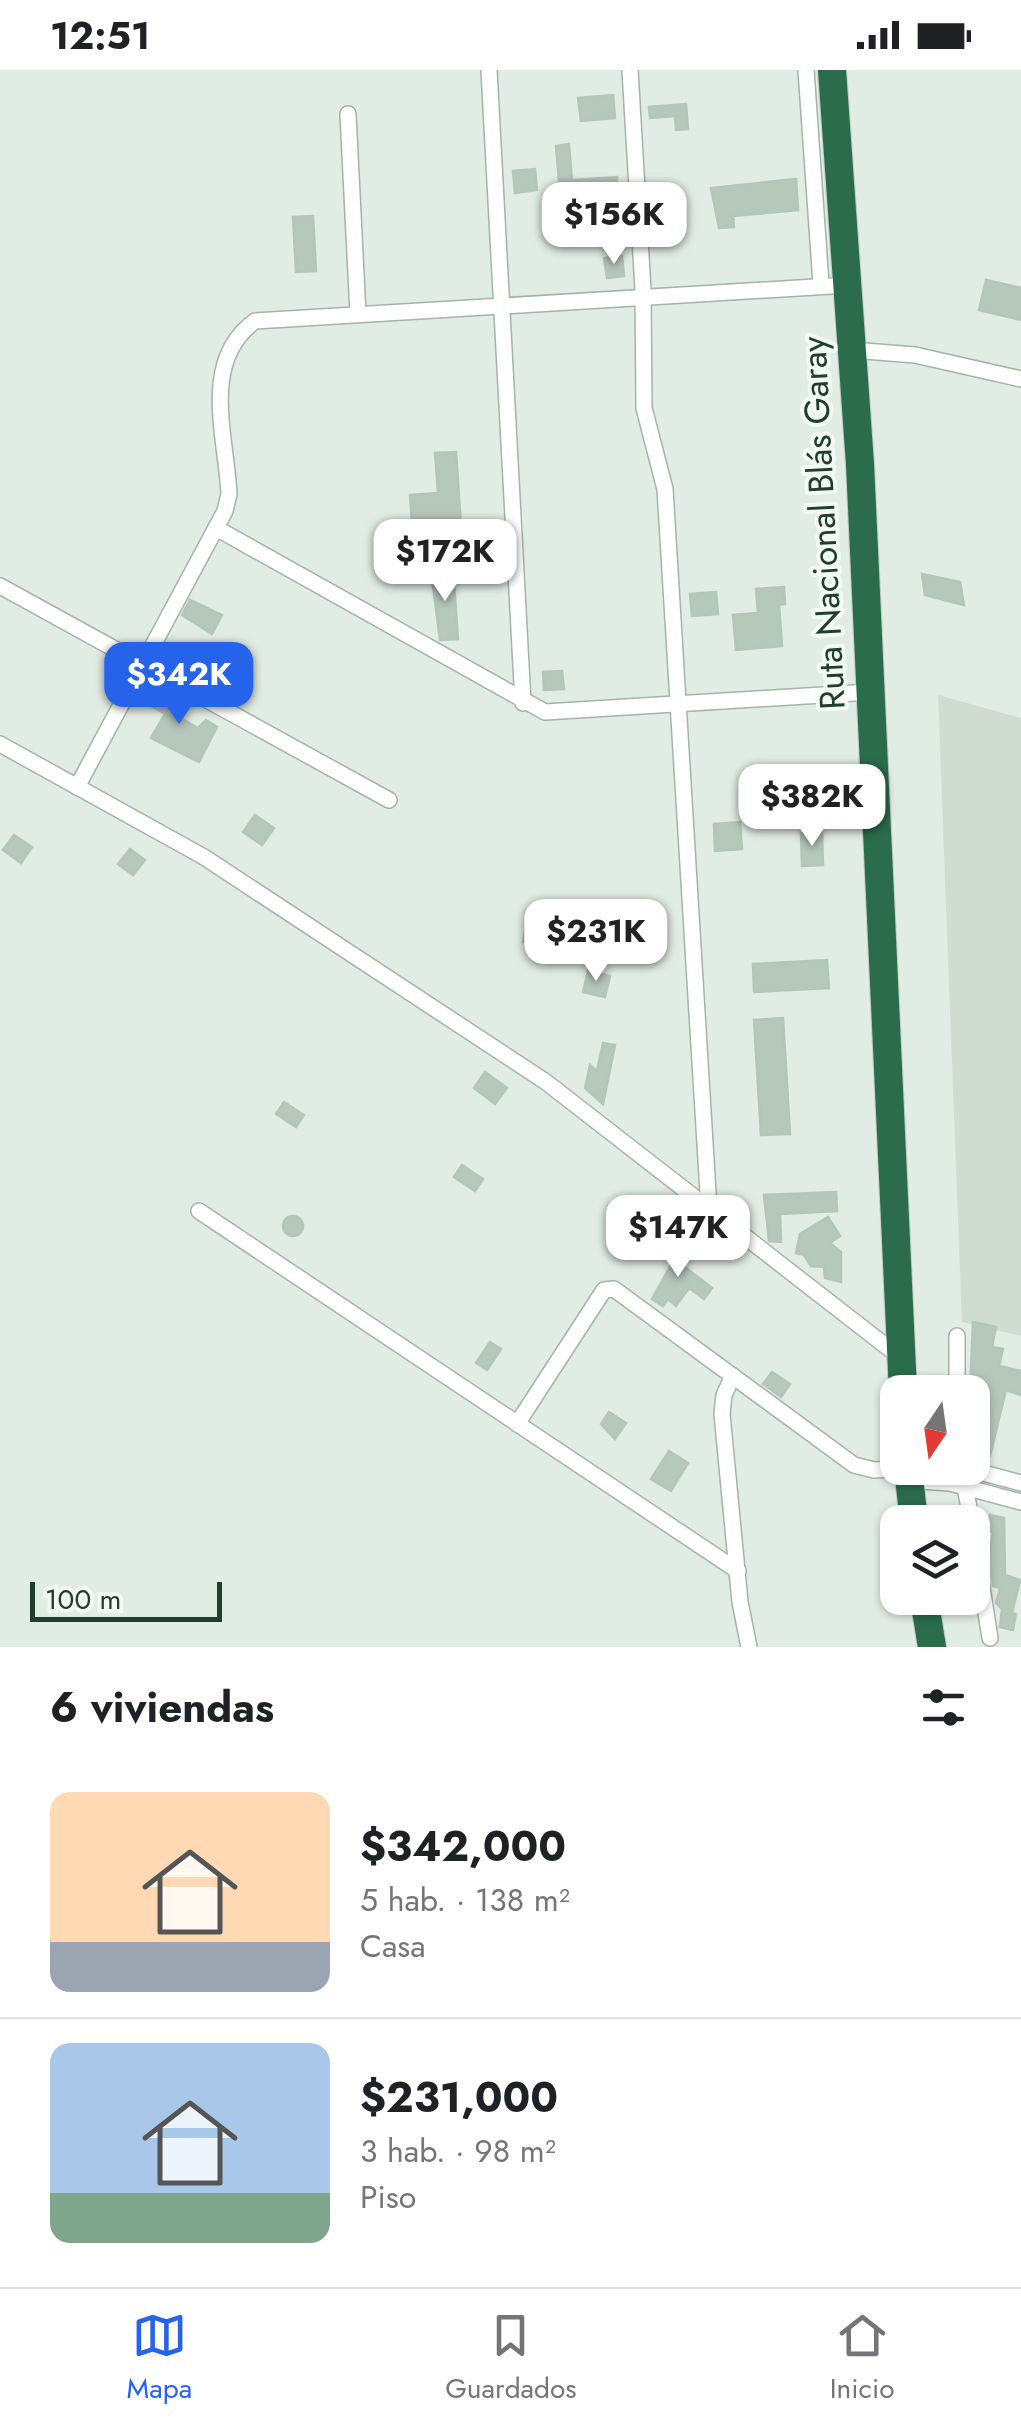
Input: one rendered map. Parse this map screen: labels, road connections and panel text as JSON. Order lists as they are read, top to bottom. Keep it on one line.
{"streets":{"highway":["Ruta Nacional Blás Garay"]},"scale_bar":"100 m","north":"bottom","page":{"status":"12:51","price":["$156K","$172K","$342K","$382K","$231K","$147K"],"scale":"100 m","heading":"6 viviendas","list":[{"name":"$342,000","note":"5 hab. · 138 m² · Casa"},{"name":"$231,000","note":"3 hab. · 98 m² · Piso"}],"tabs":["Mapa","Guardados","Inicio"]}}
